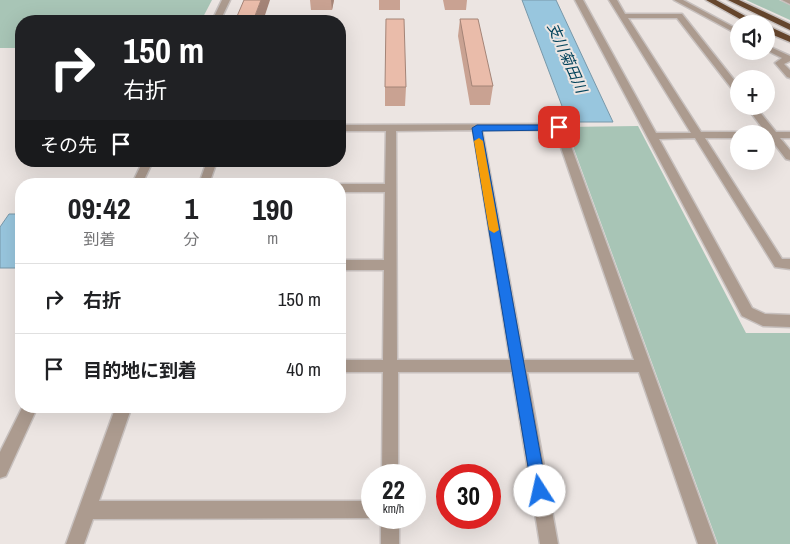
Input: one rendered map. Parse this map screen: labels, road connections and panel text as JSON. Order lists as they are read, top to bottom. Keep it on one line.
{"water":["支川菊田川"],"page":{"map_buttons":["+","−"],"turn":["150 m","右折"],"then":"その先","eta":["09:42","到着","1","分","190","m"],"list":[{"name":"右折","value":"150 m"},{"name":"目的地に到着","value":"40 m"}],"speed":"22 km/h","limit":"30"}}
